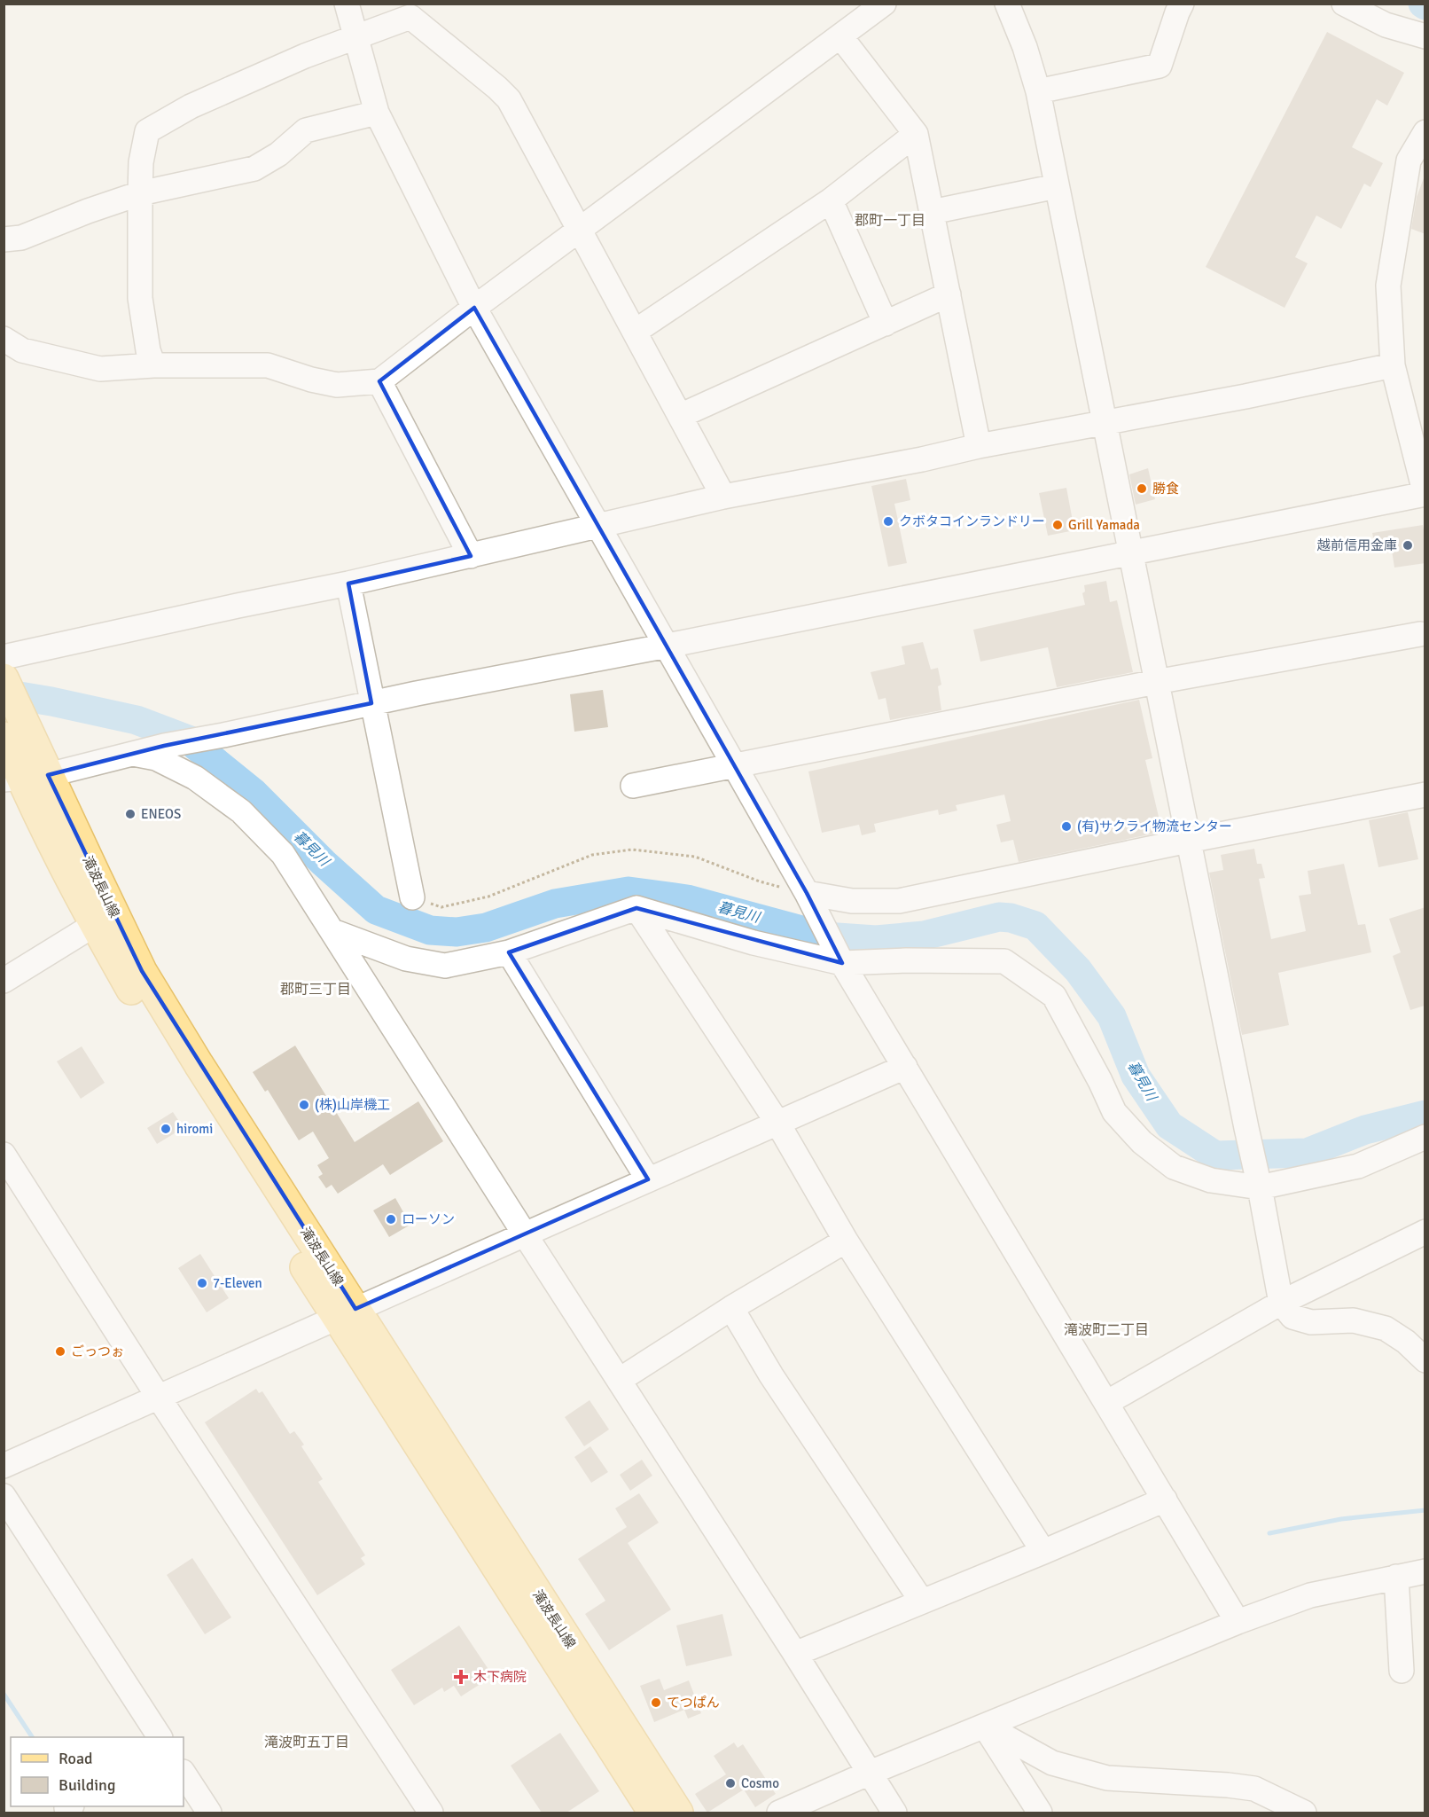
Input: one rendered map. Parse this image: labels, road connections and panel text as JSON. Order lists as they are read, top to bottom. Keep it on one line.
{"streets":{"main road":["滝波長山線"]},"districts":["郡町一丁目","郡町三丁目","滝波町二丁目","滝波町五丁目"],"water":["暮見川"],"places":{"other":["勝食","クボタコインランドリー","Grill Yamada","越前信用金庫","ENEOS","(有)サクライ物流センター","(株)山岸機工","hiromi","ローソン","7-Eleven","ごっつぉ","てつぱん","Cosmo"],"health":["木下病院"]},"legend":["Road","Building"]}
